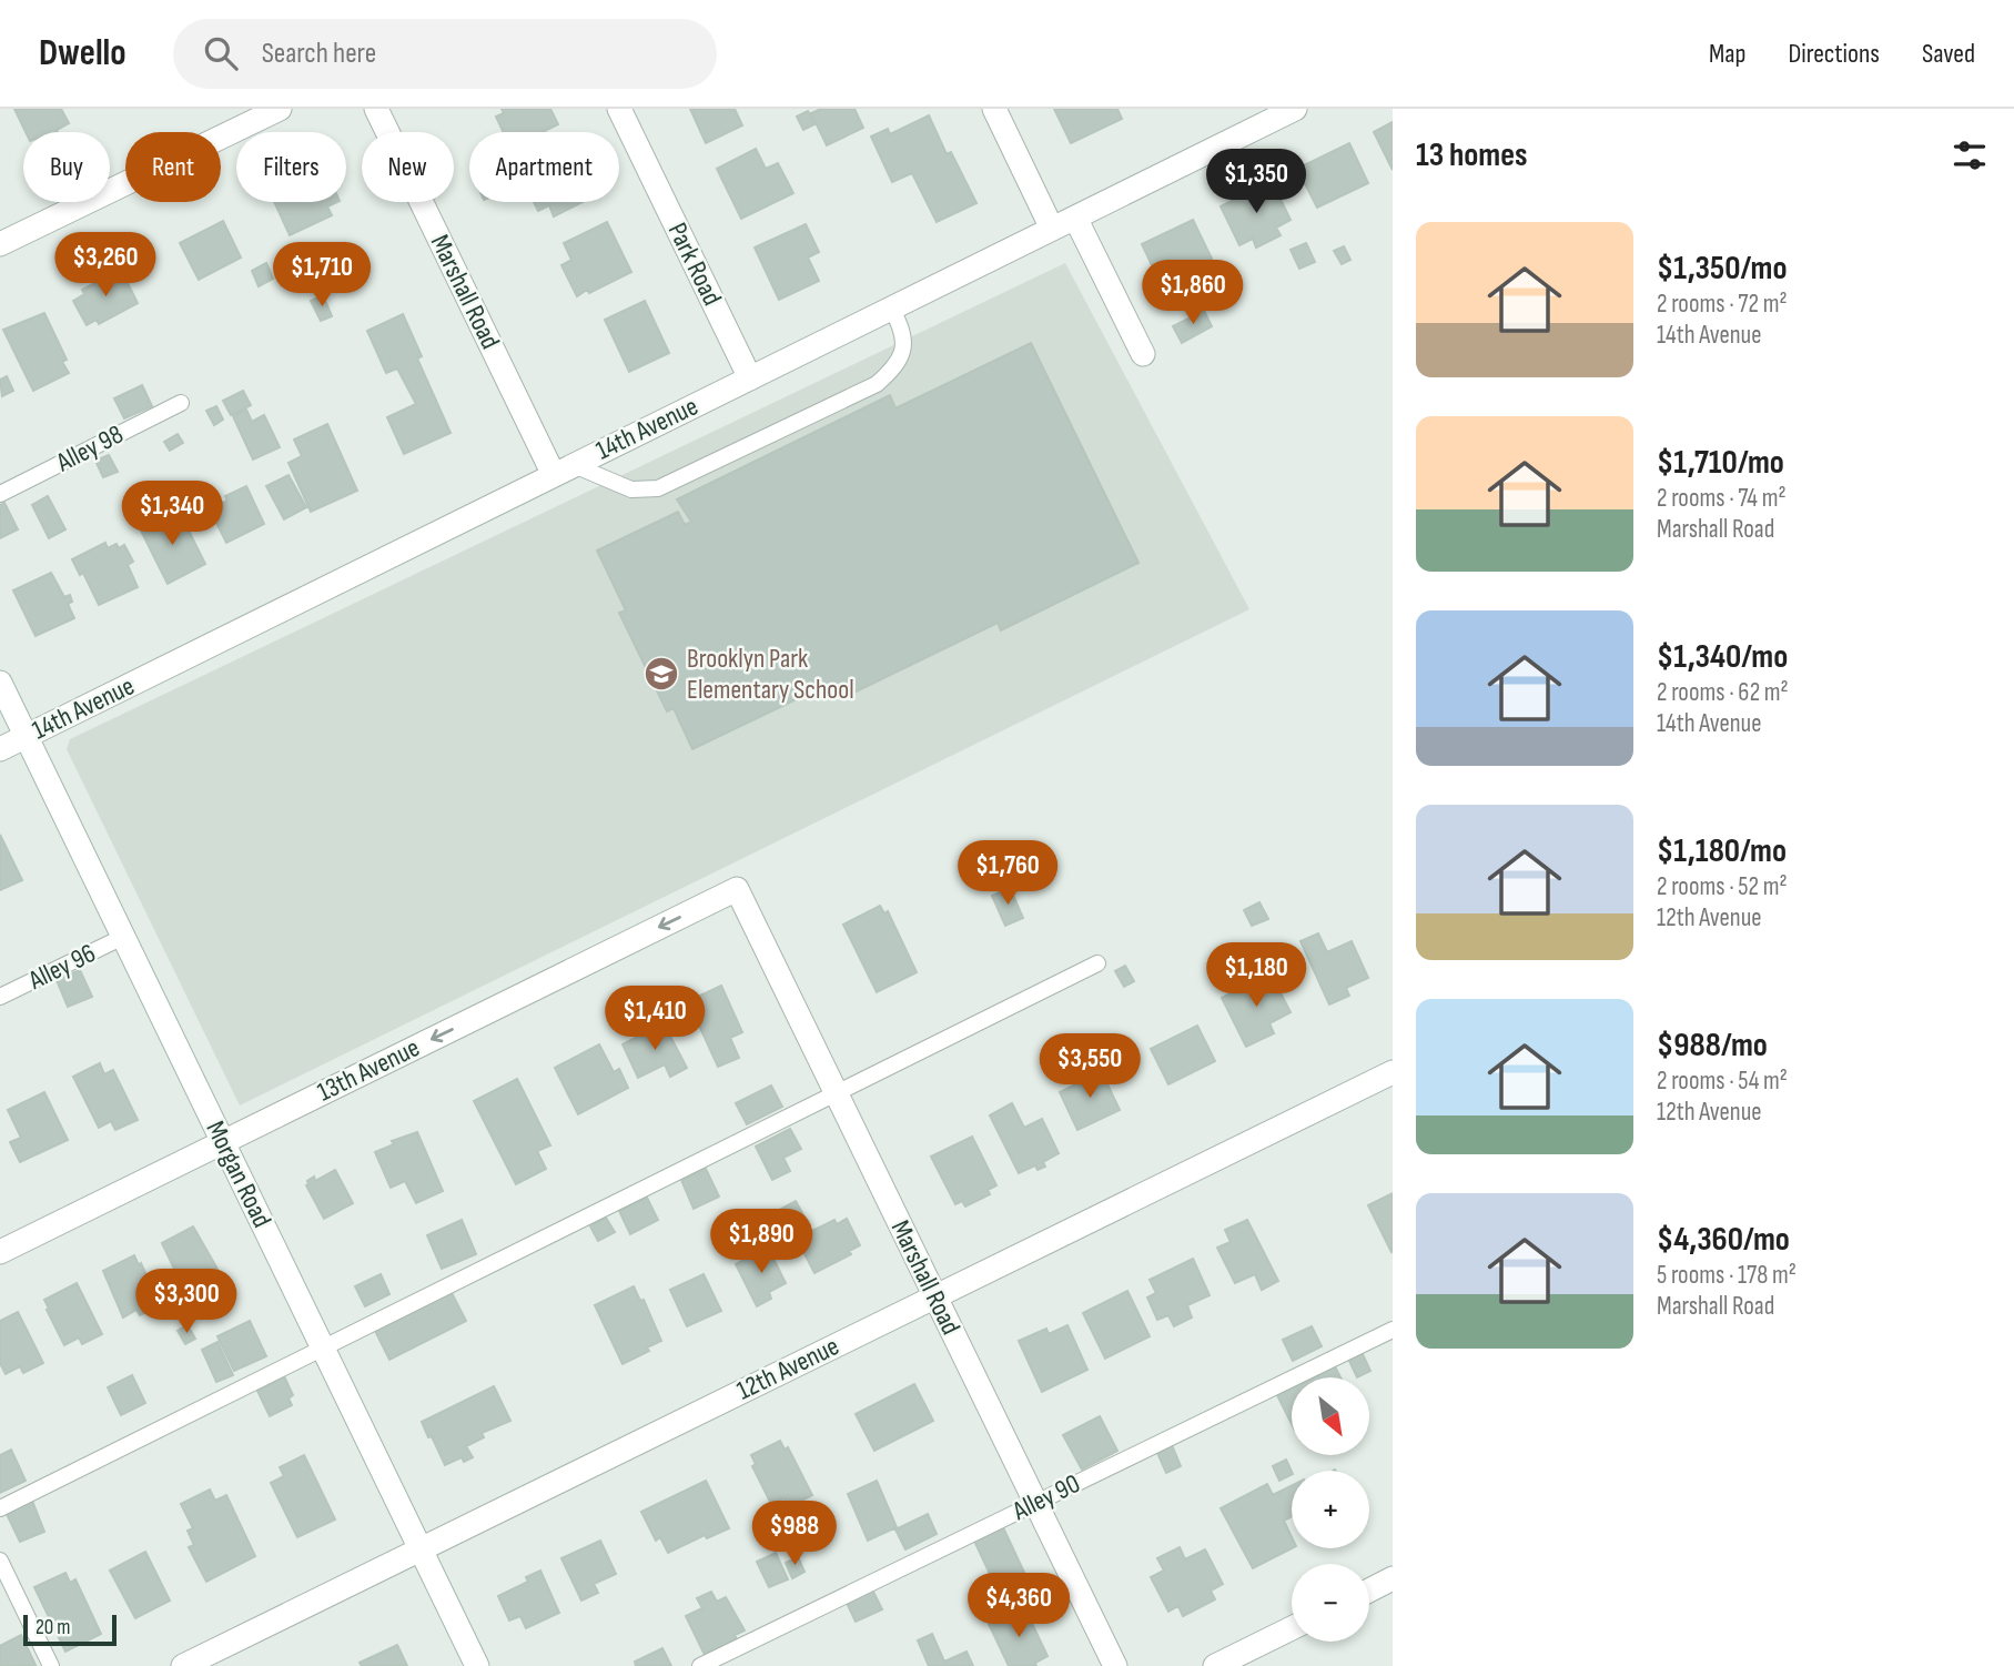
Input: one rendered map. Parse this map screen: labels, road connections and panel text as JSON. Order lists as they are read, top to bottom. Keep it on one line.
{"streets":{"street":["Park Road","Marshall Road","14th Avenue","13th Avenue","Morgan Road","12th Avenue"],"lane":["Alley 98","Alley 96","Alley 90"]},"crossings":[["Park Road","14th Avenue"],["Marshall Road","14th Avenue"],["Marshall Road","13th Avenue"],["Marshall Road","12th Avenue"],["Marshall Road","Alley 90"],["14th Avenue","Morgan Road"],["Alley 96","Morgan Road"],["13th Avenue","Morgan Road"],["Morgan Road","12th Avenue"]],"one_way":["13th Avenue"],"places":{"school or university":["Brooklyn Park Elementary School"]},"scale_bar":"20 m","north":"bottom right","page":{"header":"Dwello","search":"Search here","nav":["Map","Directions","Saved"],"heading":"13 homes","chip":["Buy","Rent","Filters","New","Apartment"],"price":["$1,350","$3,260","$1,710","$1,860","$1,340","$1,760","$1,180","$1,410","$3,550","$1,890","$3,300","$988","$4,360"],"list":[{"name":"$1,350/mo","note":"2 rooms · 72 m² · 14th Avenue"},{"name":"$1,710/mo","note":"2 rooms · 74 m² · Marshall Road"},{"name":"$1,340/mo","note":"2 rooms · 62 m² · 14th Avenue"},{"name":"$1,180/mo","note":"2 rooms · 52 m² · 12th Avenue"},{"name":"$988/mo","note":"2 rooms · 54 m² · 12th Avenue"},{"name":"$4,360/mo","note":"5 rooms · 178 m² · Marshall Road"}],"map_buttons":["+","−"],"scale":"20 m"}}
